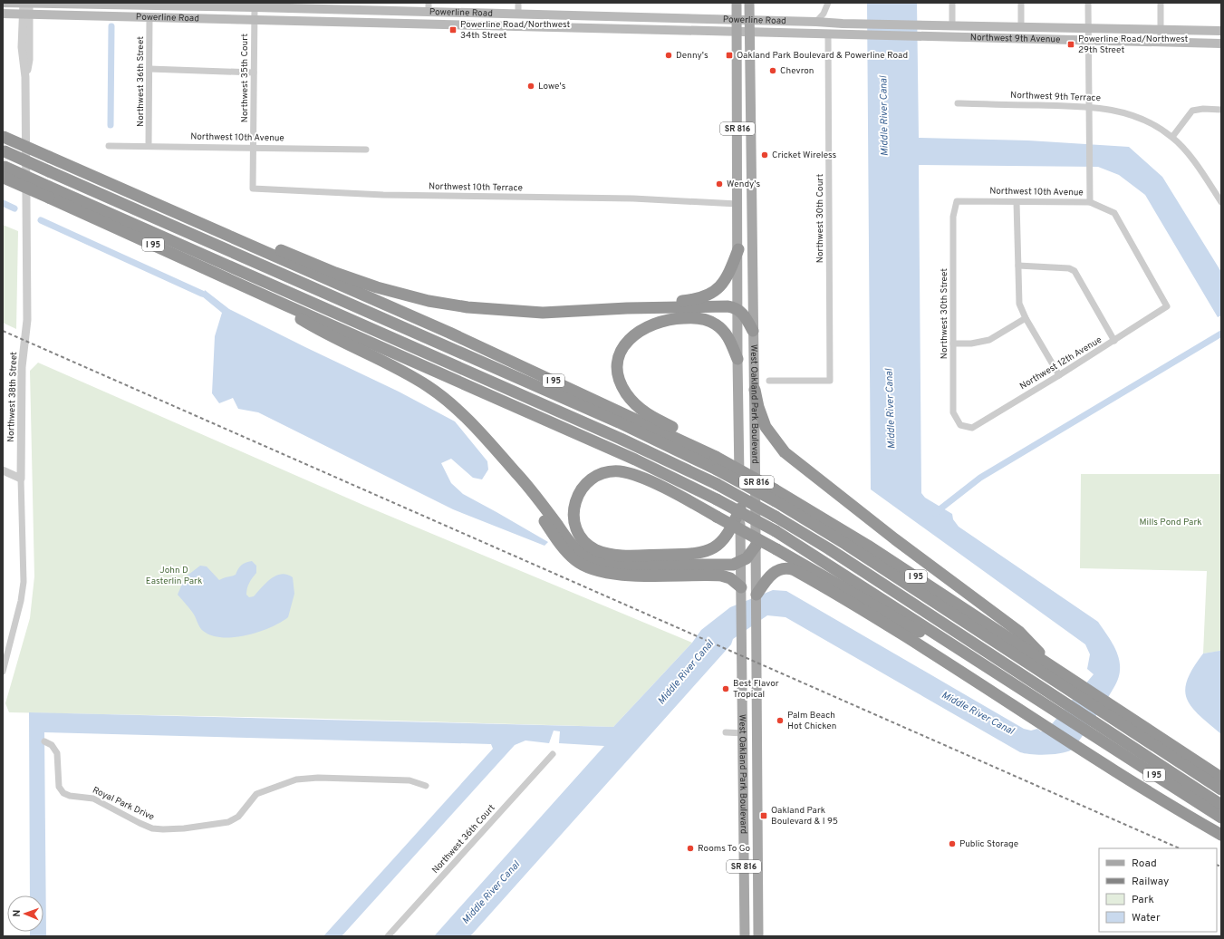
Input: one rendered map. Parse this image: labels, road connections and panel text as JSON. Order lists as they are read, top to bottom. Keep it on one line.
{"streets":{"highway":["I 95"],"main road":["Powerline Road","Northwest 9th Avenue","SR 816","West Oakland Park Boulevard"],"street":["Northwest 35th Court","Northwest 36th Street","Northwest 9th Terrace","Northwest 10th Avenue","Northwest 10th Terrace","Northwest 30th Court","Northwest 30th Street","Northwest 12th Avenue","Northwest 38th Street","Royal Park Drive","Northwest 36th Court"]},"crossings":[["Powerline Road","Northwest 9th Avenue"],["Powerline Road","Northwest 35th Court"],["Powerline Road","Northwest 36th Street"],["Powerline Road","Northwest 30th Court"],["Powerline Road","Northwest 38th Street"],["Powerline Road","West Oakland Park Boulevard"],["Northwest 35th Court","Northwest 10th Avenue"],["Northwest 35th Court","Northwest 10th Terrace"],["Northwest 36th Street","Northwest 10th Avenue"],["Northwest 10th Avenue","Northwest 10th Terrace"],["Northwest 10th Avenue","Northwest 30th Street"],["Northwest 10th Avenue","Northwest 12th Avenue"],["Northwest 10th Terrace","West Oakland Park Boulevard"],["Northwest 30th Street","Northwest 12th Avenue"]],"water":["Middle River Canal"],"parks":["Mills Pond Park","John D Easterlin Park"],"places":{"transit":["Powerline Road/Northwest 34th Street","Powerline Road/Northwest 29th Street","Oakland Park Boulevard & Powerline Road","Oakland Park Boulevard & I 95"],"other":["Denny's","Chevron","Lowe's","Cricket Wireless","Wendy's","Best Flavor Tropical","Palm Beach Hot Chicken","Public Storage","Rooms To Go"]},"legend":["Road","Railway","Park","Water"],"north":"left"}
